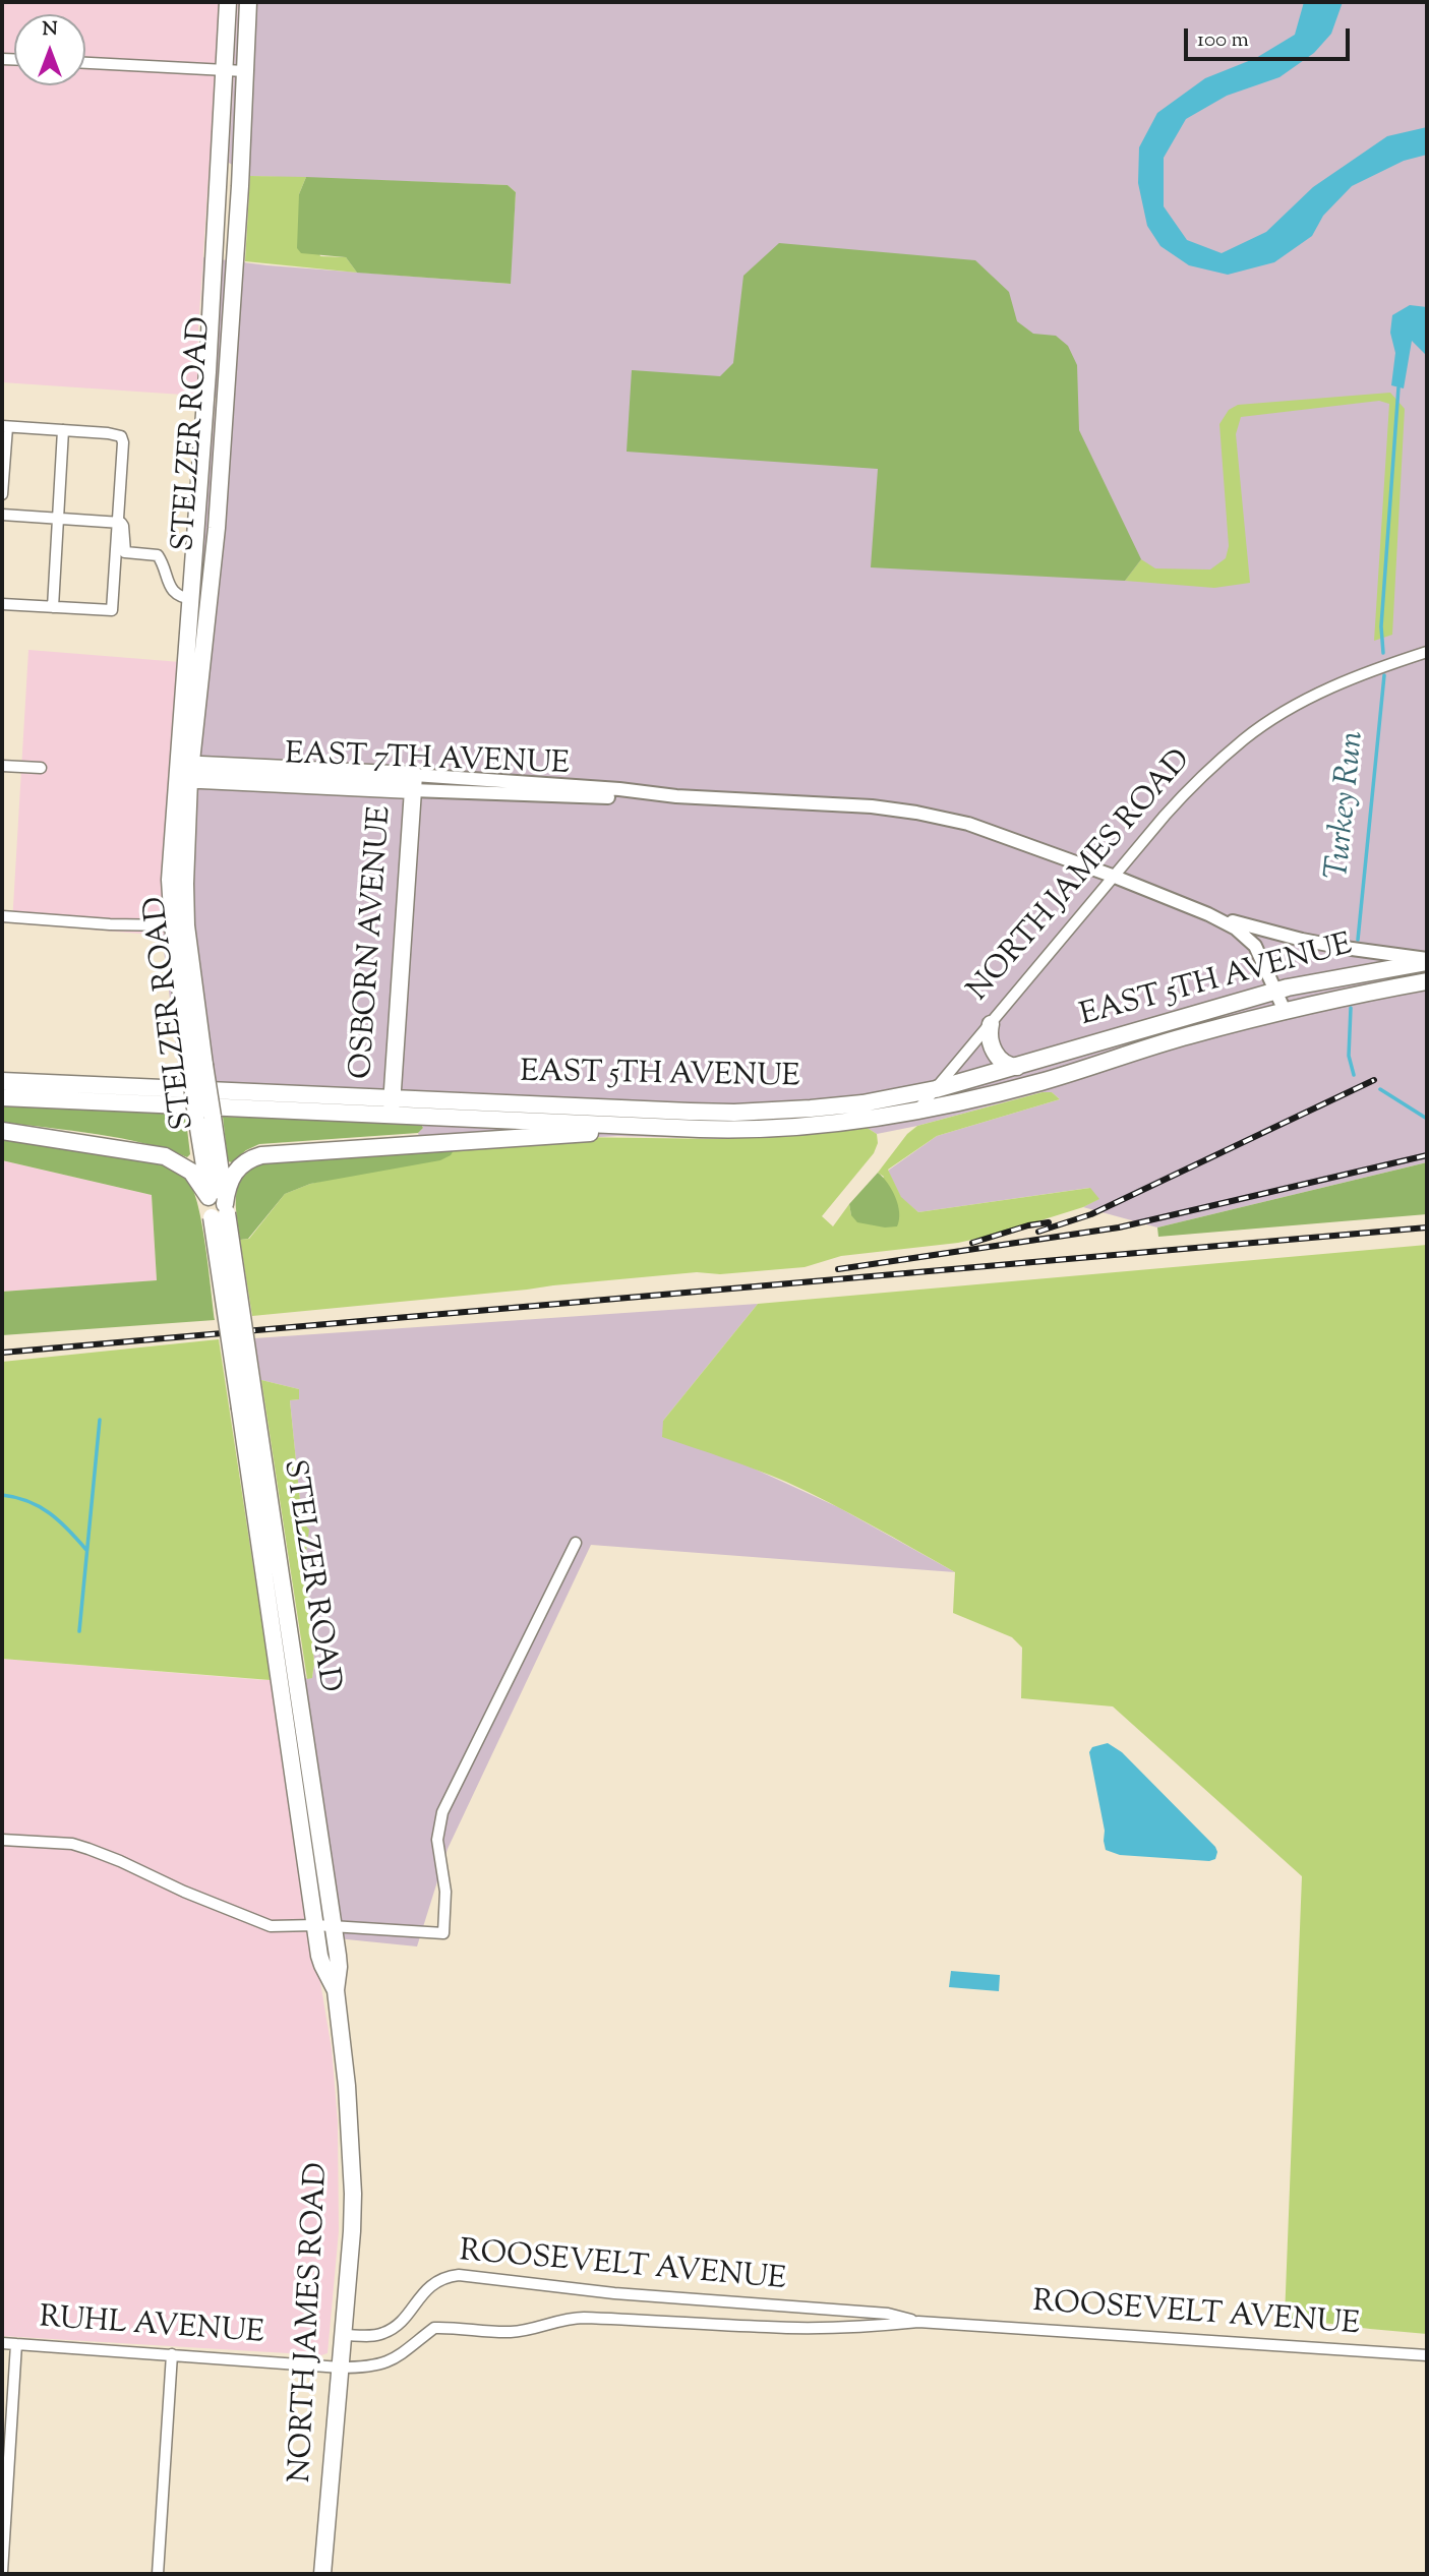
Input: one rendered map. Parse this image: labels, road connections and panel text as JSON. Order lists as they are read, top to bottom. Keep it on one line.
{"streets":{"main road":["STELZER ROAD","EAST 7TH AVENUE","NORTH JAMES ROAD","OSBORN AVENUE","EAST 5TH AVENUE"],"street":["ROOSEVELT AVENUE","RUHL AVENUE"]},"crossings":[["STELZER ROAD","EAST 7TH AVENUE"],["STELZER ROAD","NORTH JAMES ROAD"],["EAST 7TH AVENUE","NORTH JAMES ROAD"],["EAST 7TH AVENUE","OSBORN AVENUE"],["EAST 7TH AVENUE","EAST 5TH AVENUE"],["NORTH JAMES ROAD","EAST 5TH AVENUE"],["NORTH JAMES ROAD","ROOSEVELT AVENUE"],["NORTH JAMES ROAD","RUHL AVENUE"],["OSBORN AVENUE","EAST 5TH AVENUE"],["ROOSEVELT AVENUE","RUHL AVENUE"]],"water":["Turkey Run"],"scale_bar":"100 m","north":"top"}
